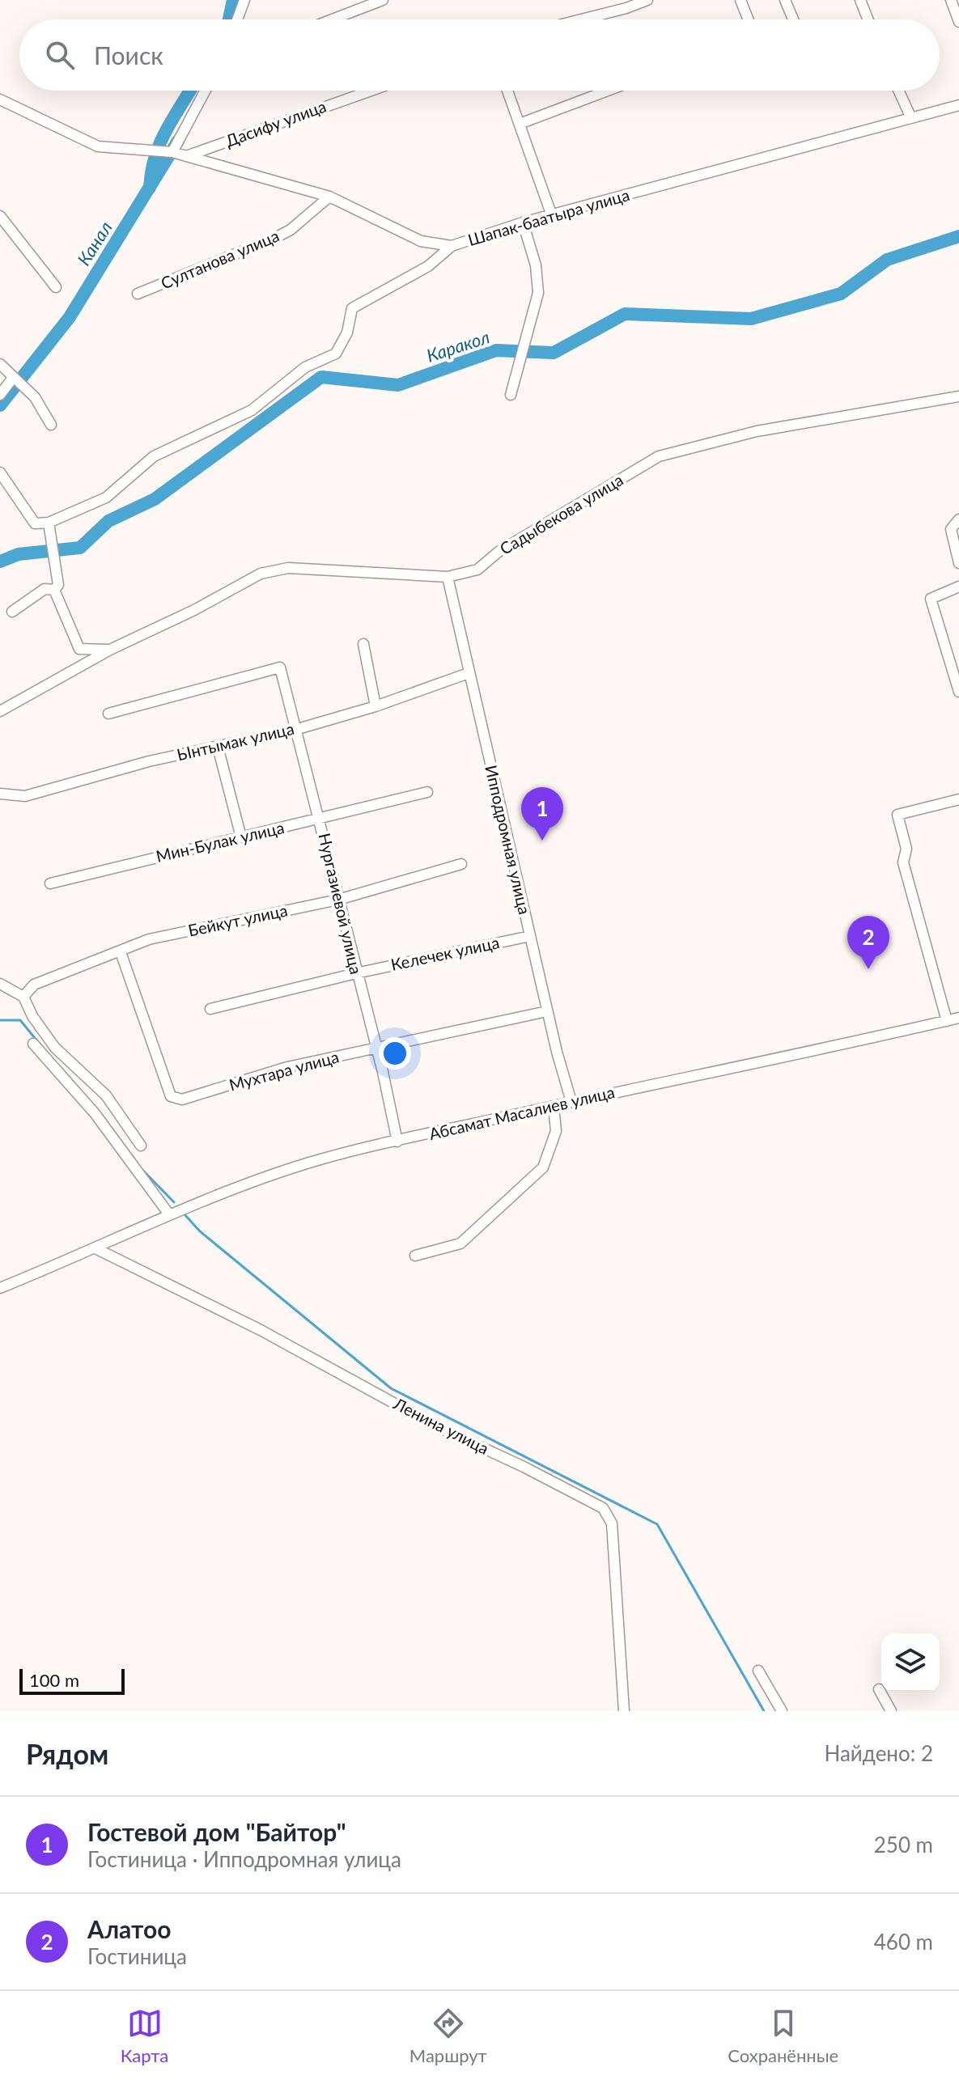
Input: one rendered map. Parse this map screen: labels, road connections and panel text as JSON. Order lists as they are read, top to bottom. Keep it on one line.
{"streets":{"street":["Дасифу улица","Шапак-баатыра улица","Султанова улица","Садыбекова улица","Ынтымак улица","Ипподромная улица","Мин-Булак улица","Нургазиевой улица","Бейкут улица","Келечек улица","Мухтара улица","Абсамат Масалиев улица","Ленина улица"]},"crossings":[["Дасифу улица","Шапак-баатыра улица"],["Шапак-баатыра улица","Султанова улица"],["Садыбекова улица","Ипподромная улица"],["Ынтымак улица","Ипподромная улица"],["Ынтымак улица","Нургазиевой улица"],["Ипподромная улица","Келечек улица"],["Ипподромная улица","Мухтара улица"],["Ипподромная улица","Абсамат Масалиев улица"],["Мин-Булак улица","Нургазиевой улица"],["Нургазиевой улица","Бейкут улица"],["Нургазиевой улица","Келечек улица"],["Нургазиевой улица","Мухтара улица"],["Нургазиевой улица","Абсамат Масалиев улица"],["Бейкут улица","Мухтара улица"],["Абсамат Масалиев улица","Ленина улица"]],"water":["Канал","Каракол"],"scale_bar":"100 m","page":{"search":"Поиск","pins":["1","2"],"scale":"100 m","heading":["Рядом","Найдено: 2"],"list":[{"mark":"1","name":"Гостевой дом \"Байтор\"","note":"Гостиница · Ипподромная улица","value":"250 m"},{"mark":"2","name":"Алатоо","note":"Гостиница","value":"460 m"}],"nav":["Карта","Маршрут","Сохранённые"]}}
